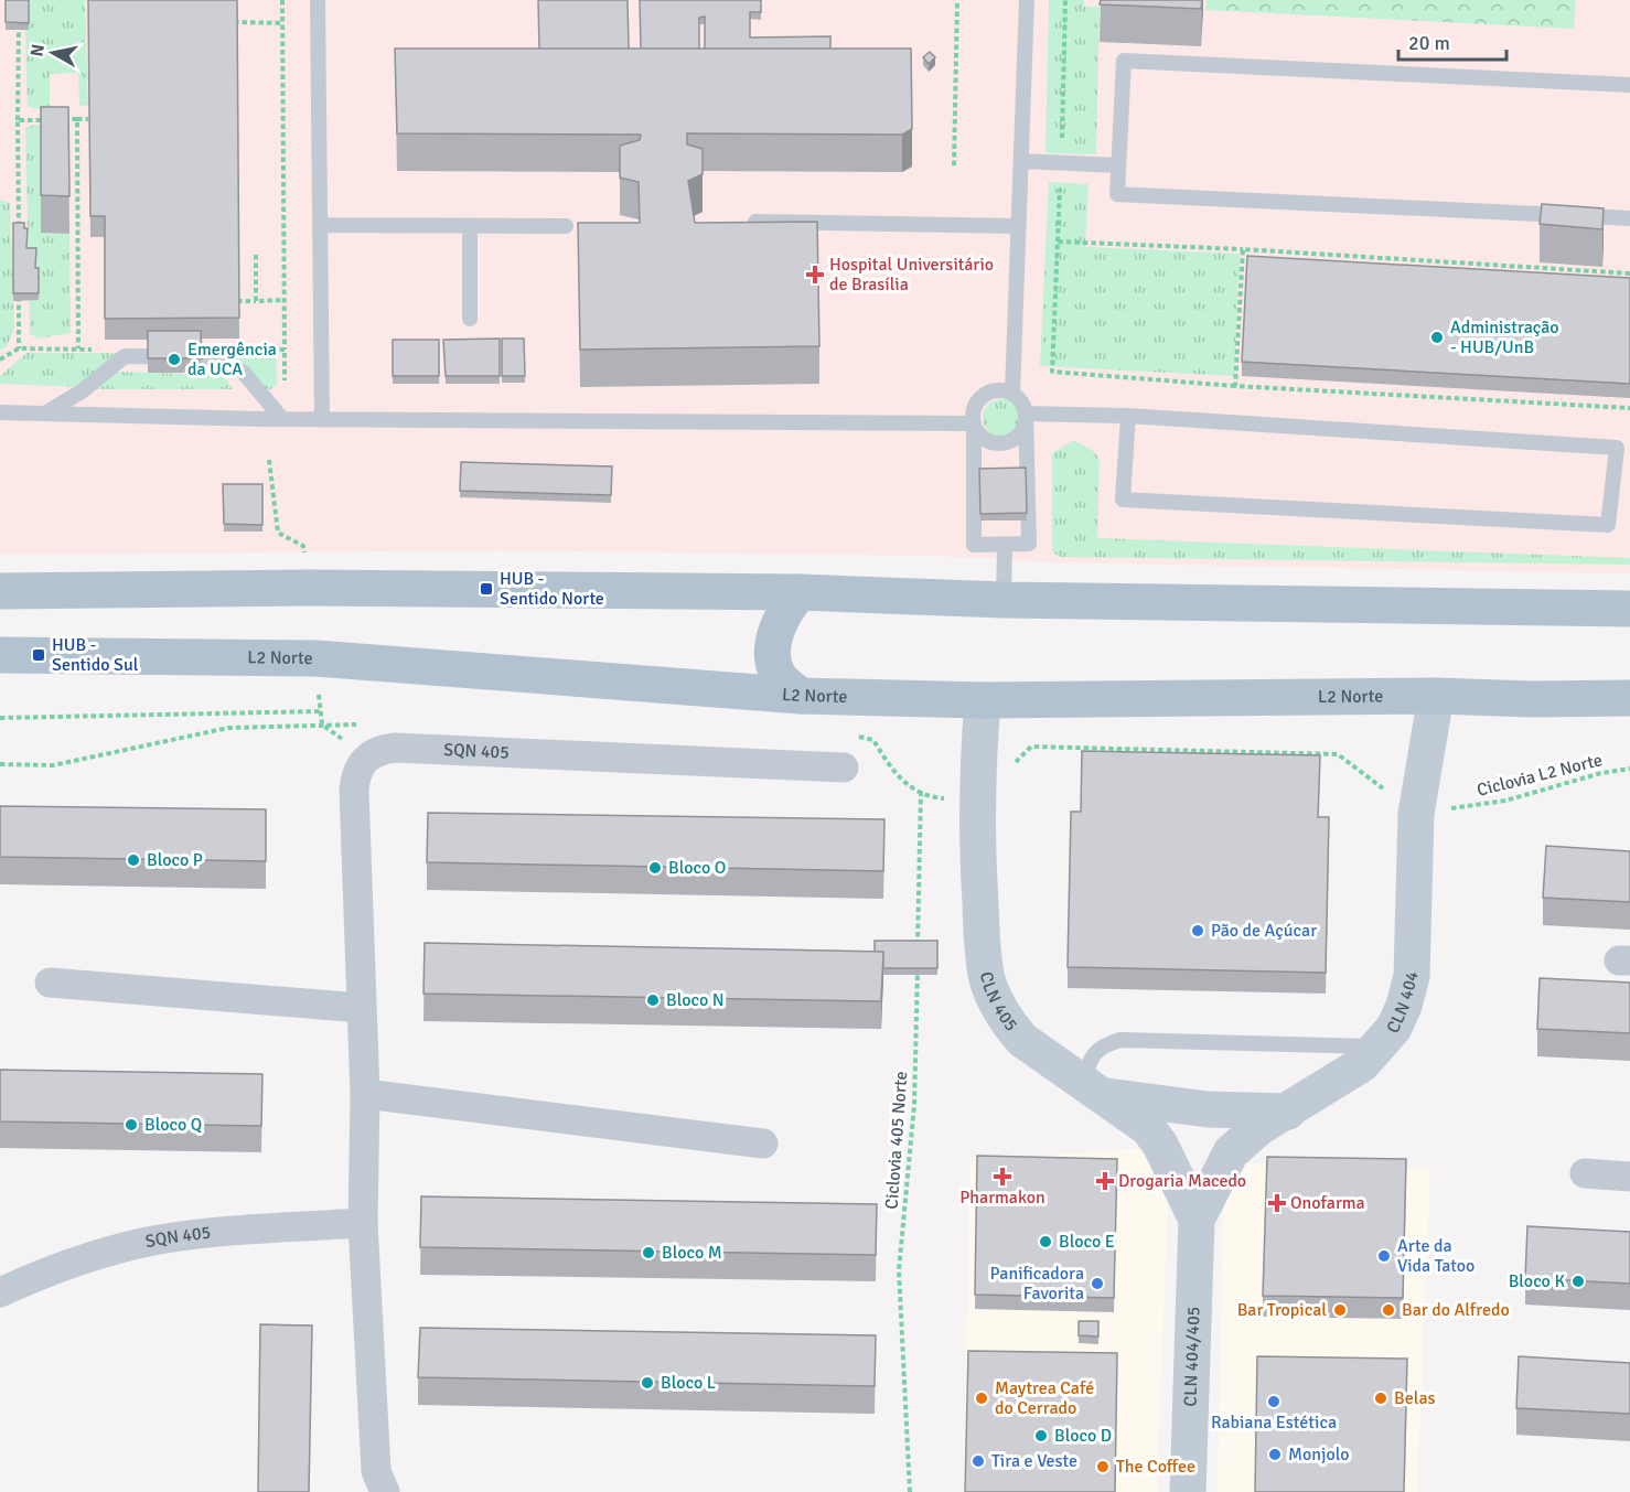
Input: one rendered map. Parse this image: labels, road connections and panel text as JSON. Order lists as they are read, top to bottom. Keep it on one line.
{"streets":{"main road":["L2 Norte"],"street":["SQN 405","CLN 405","CLN 404","CLN 404/405"],"path":["Ciclovia L2 Norte","Ciclovia 405 Norte"]},"crossings":[["L2 Norte","CLN 405"],["L2 Norte","CLN 404"],["Ciclovia L2 Norte","CLN 404"],["CLN 405","CLN 404"],["CLN 405","CLN 404/405"],["CLN 404","CLN 404/405"]],"places":{"health":["Hospital Universitário de Brasília","Pharmakon","Drogaria Macedo","Onofarma"],"other":["Administração - HUB/UnB","Emergência da UCA","Bloco P","Bloco O","Pão de Açúcar","Bloco N","Bloco Q","Bloco E","Bloco M","Arte da Vida Tatoo","Bloco K","Panificadora Favorita","Bar Tropical","Bar do Alfredo","Bloco L","Maytrea Café do Cerrado","Belas","Rabiana Estética","Bloco D","Monjolo","Tira e Veste","The Coffee"],"transit":["HUB - Sentido Norte","HUB - Sentido Sul"]},"scale_bar":"20 m","north":"left"}
